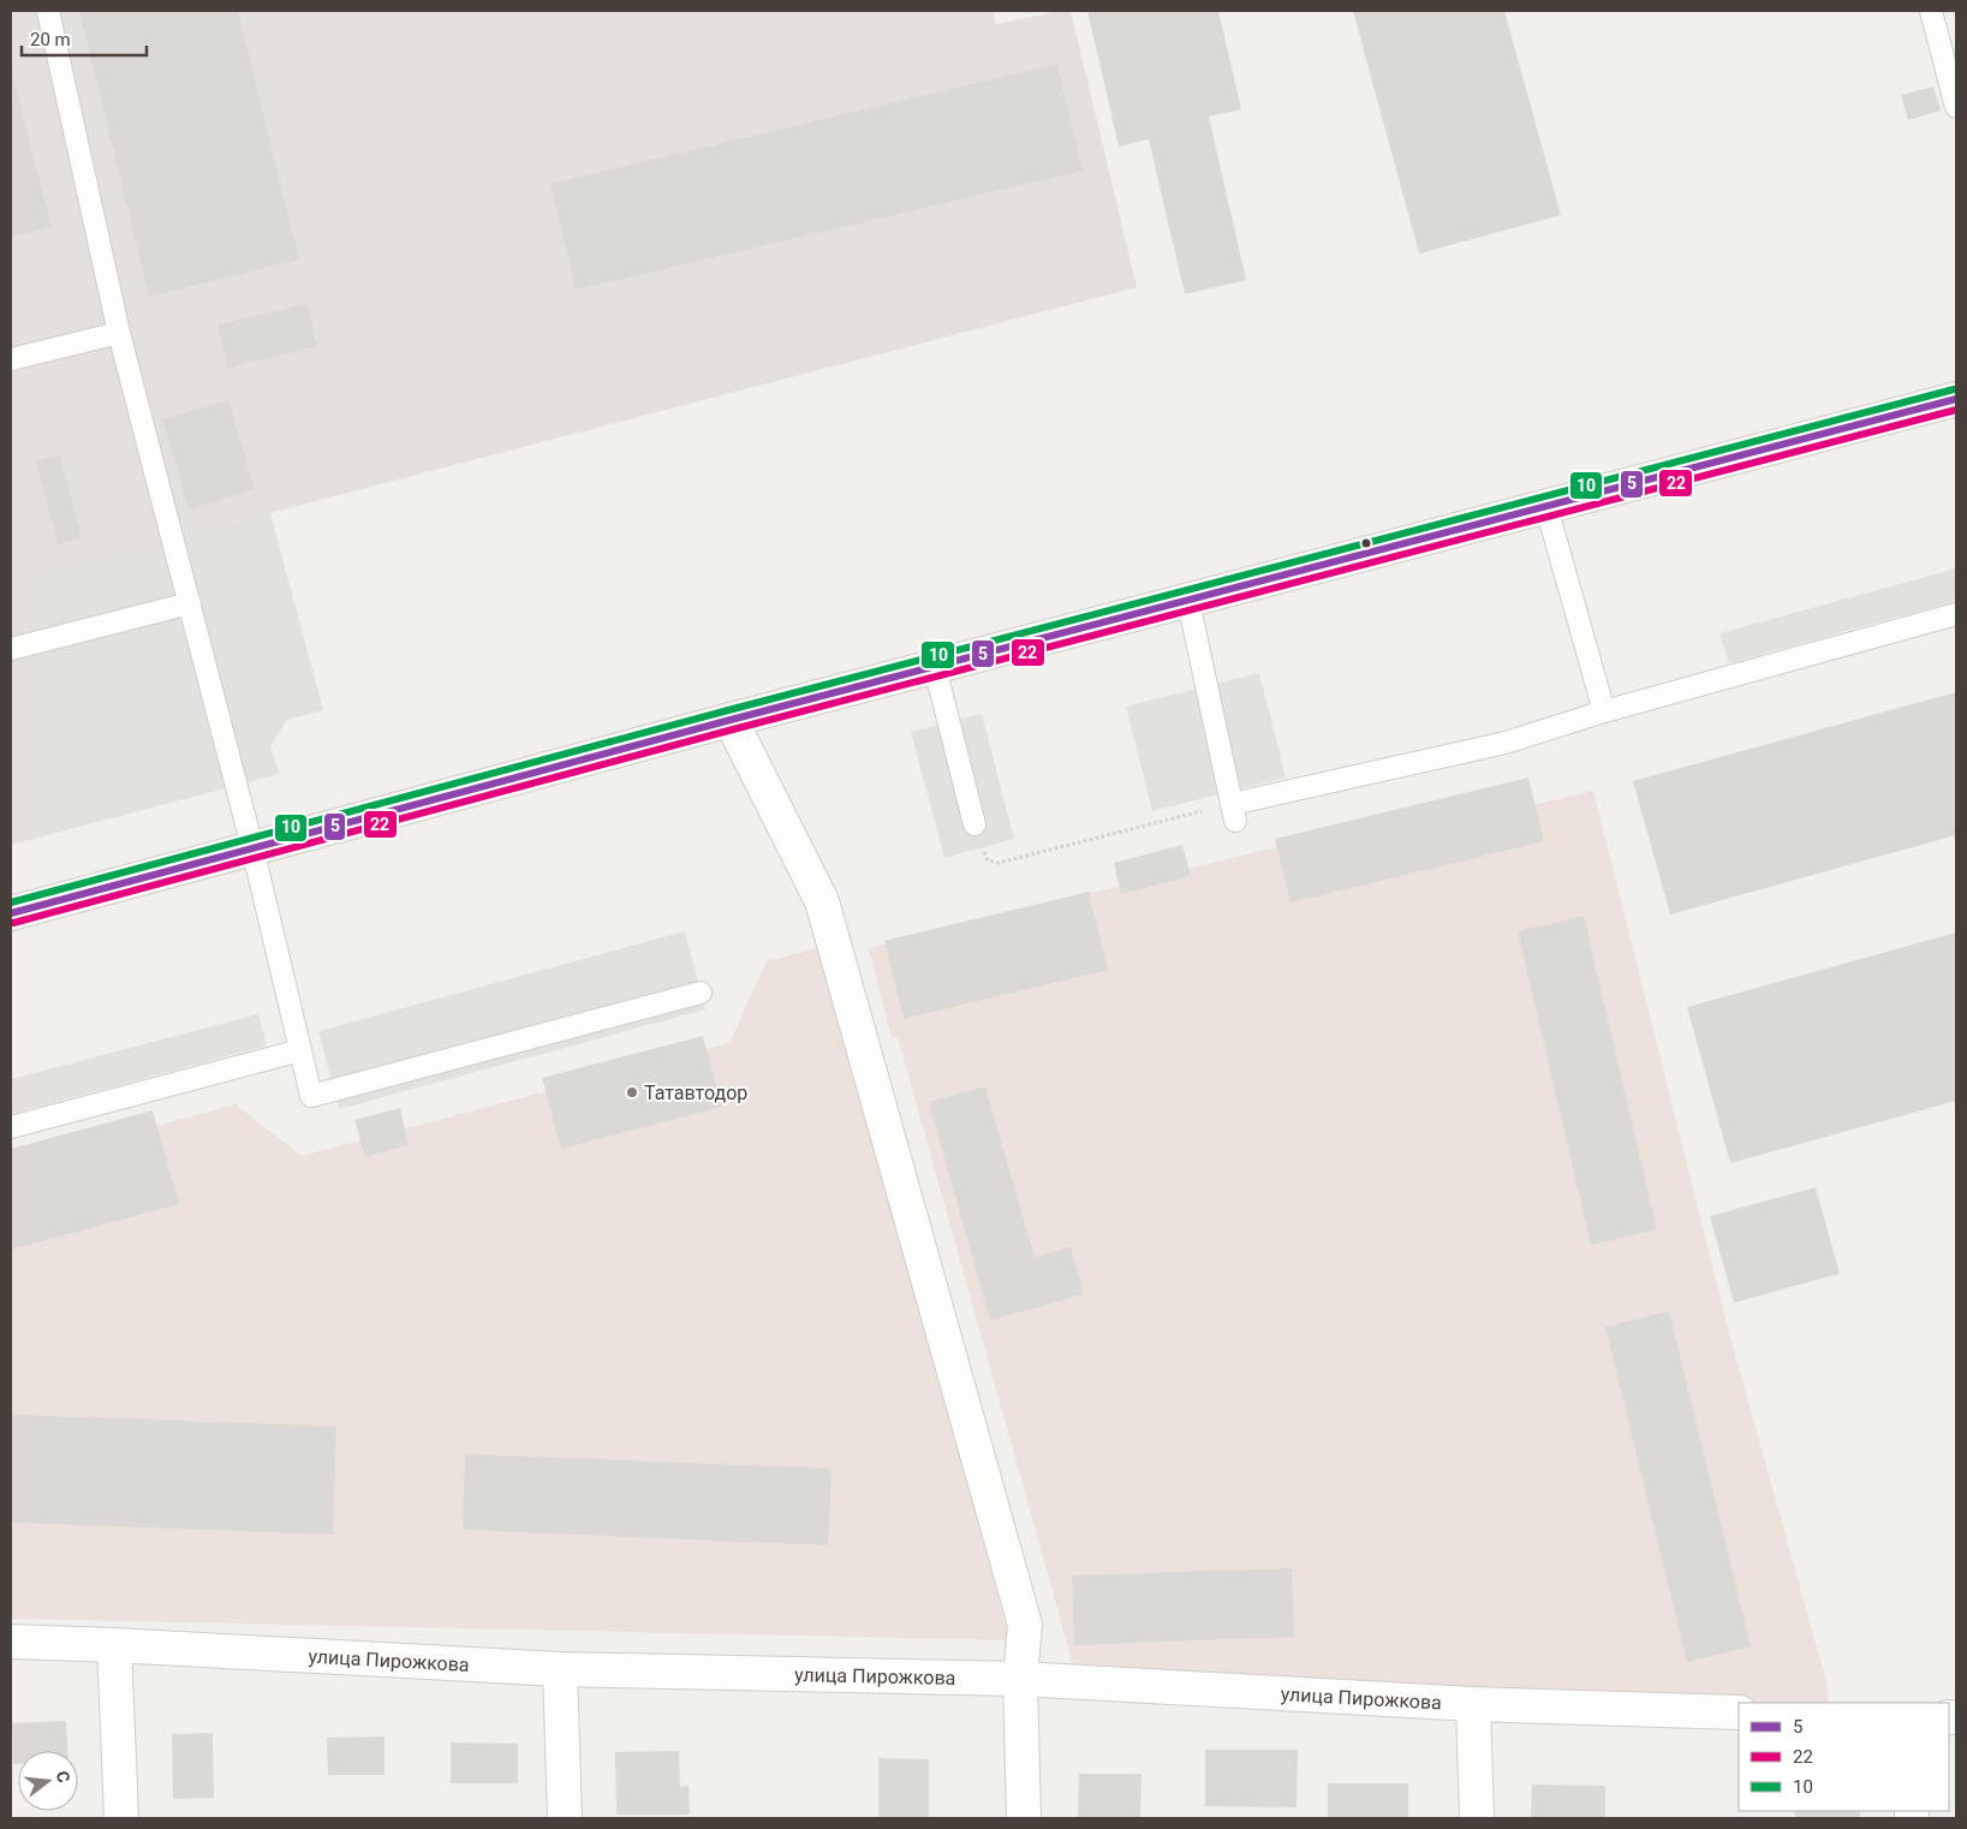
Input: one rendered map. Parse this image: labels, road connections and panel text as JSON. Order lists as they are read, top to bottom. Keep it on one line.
{"streets":{"street":["улица Пирожкова"]},"places":["Татавтодор"],"lines":["transit line 10","transit line 5","transit line 22"],"legend":["5","22","10"],"scale_bar":"20 m","north":"right"}
